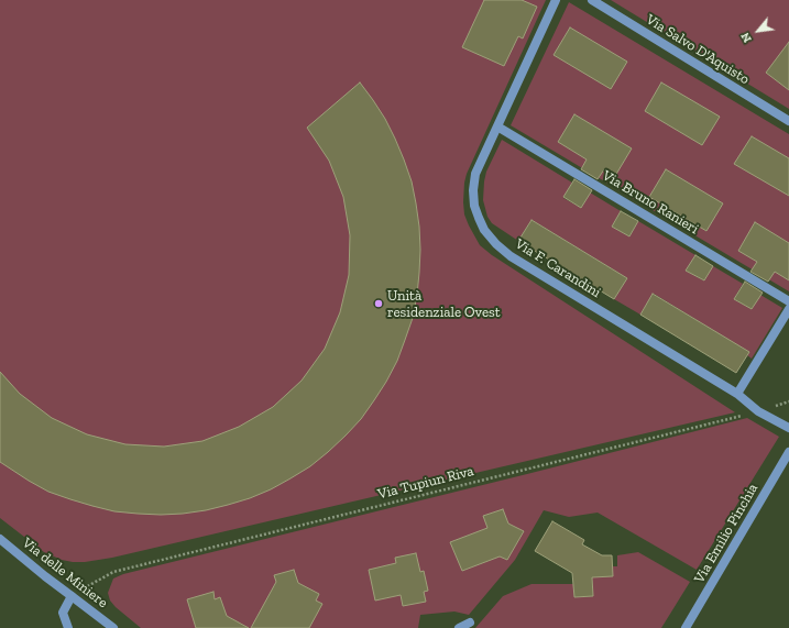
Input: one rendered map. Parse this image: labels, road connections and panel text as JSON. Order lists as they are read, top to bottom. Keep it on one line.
{"streets":{"street":["Via Salvo D'Aquisto","Via Bruno Ranieri","Via F. Carandini","Via Emilio Pinchia","Via delle Miniere"],"path":["Via Tupiun Riva"]},"crossings":[["Via Bruno Ranieri","Via F. Carandini"],["Via F. Carandini","Via Tupiun Riva"],["Via Tupiun Riva","Via delle Miniere"]],"places":["Unità residenziale Ovest"],"north":"bottom left"}
